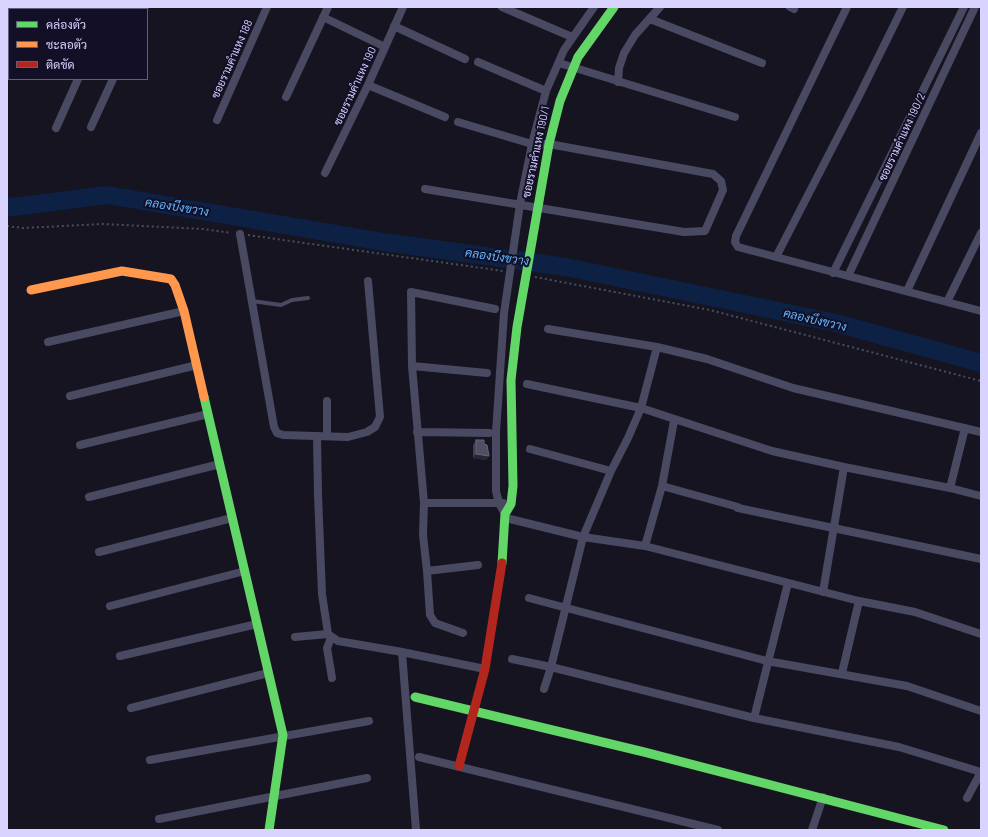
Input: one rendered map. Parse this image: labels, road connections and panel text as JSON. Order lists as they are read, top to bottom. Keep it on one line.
{"streets":{"street":["ซอยรามคำแหง 188","ซอยรามคำแหง 190","ซอยรามคำแหง 190/2","ซอยรามคำแหง 190/1"]},"water":["คลองบึงขวาง"],"legend":["คล่องตัว","ชะลอตัว","ติดขัด"]}
